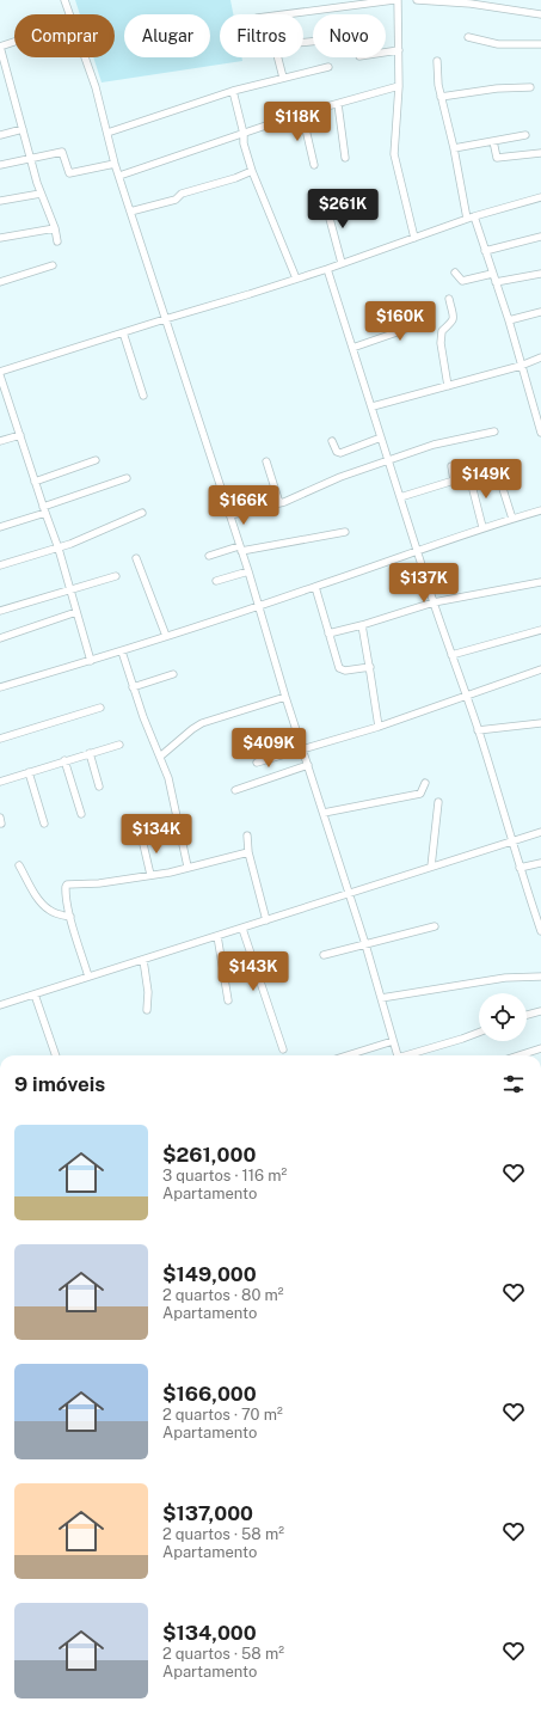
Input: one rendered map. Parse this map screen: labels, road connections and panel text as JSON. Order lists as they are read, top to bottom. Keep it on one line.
{"page":{"chip":["Comprar","Alugar","Filtros","Novo"],"price":["$118K","$261K","$160K","$149K","$166K","$137K","$409K","$134K","$143K"],"heading":"9 imóveis","list":[{"name":"$261,000","note":"3 quartos · 116 m² · Apartamento"},{"name":"$149,000","note":"2 quartos · 80 m² · Apartamento"},{"name":"$166,000","note":"2 quartos · 70 m² · Apartamento"},{"name":"$137,000","note":"2 quartos · 58 m² · Apartamento"},{"name":"$134,000","note":"2 quartos · 58 m² · Apartamento"}]}}
